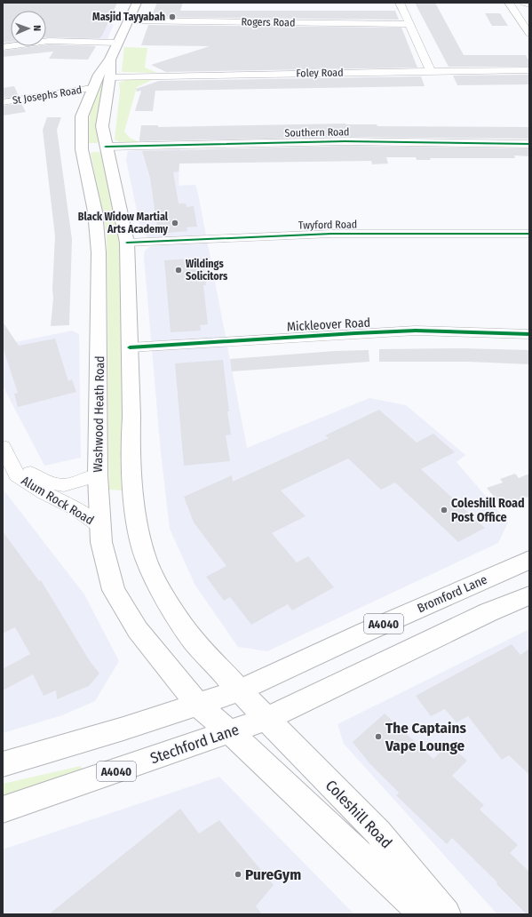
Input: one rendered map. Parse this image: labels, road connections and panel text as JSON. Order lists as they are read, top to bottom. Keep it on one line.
{"streets":{"main road":["Washwood Heath Road","Bromford Lane","A4040","Stechford Lane","Coleshill Road"],"street":["Rogers Road","Foley Road","St Josephs Road","Southern Road","Twyford Road","Mickleover Road","Alum Rock Road"]},"crossings":[["Rogers Road","Washwood Heath Road"],["Foley Road","Washwood Heath Road"],["St Josephs Road","Washwood Heath Road"],["Southern Road","Washwood Heath Road"],["Twyford Road","Washwood Heath Road"],["Mickleover Road","Washwood Heath Road"],["Washwood Heath Road","Alum Rock Road"],["Washwood Heath Road","Bromford Lane"],["Washwood Heath Road","A4040"],["Washwood Heath Road","Stechford Lane"],["Washwood Heath Road","Coleshill Road"],["Bromford Lane","A4040"],["A4040","Stechford Lane"],["A4040","Coleshill Road"],["Stechford Lane","Coleshill Road"]],"places":["Masjid Tayyabah","Black Widow Martial Arts Academy","Wildings Solicitors","Coleshill Road Post Office","The Captains Vape Lounge","PureGym"],"north":"right"}
